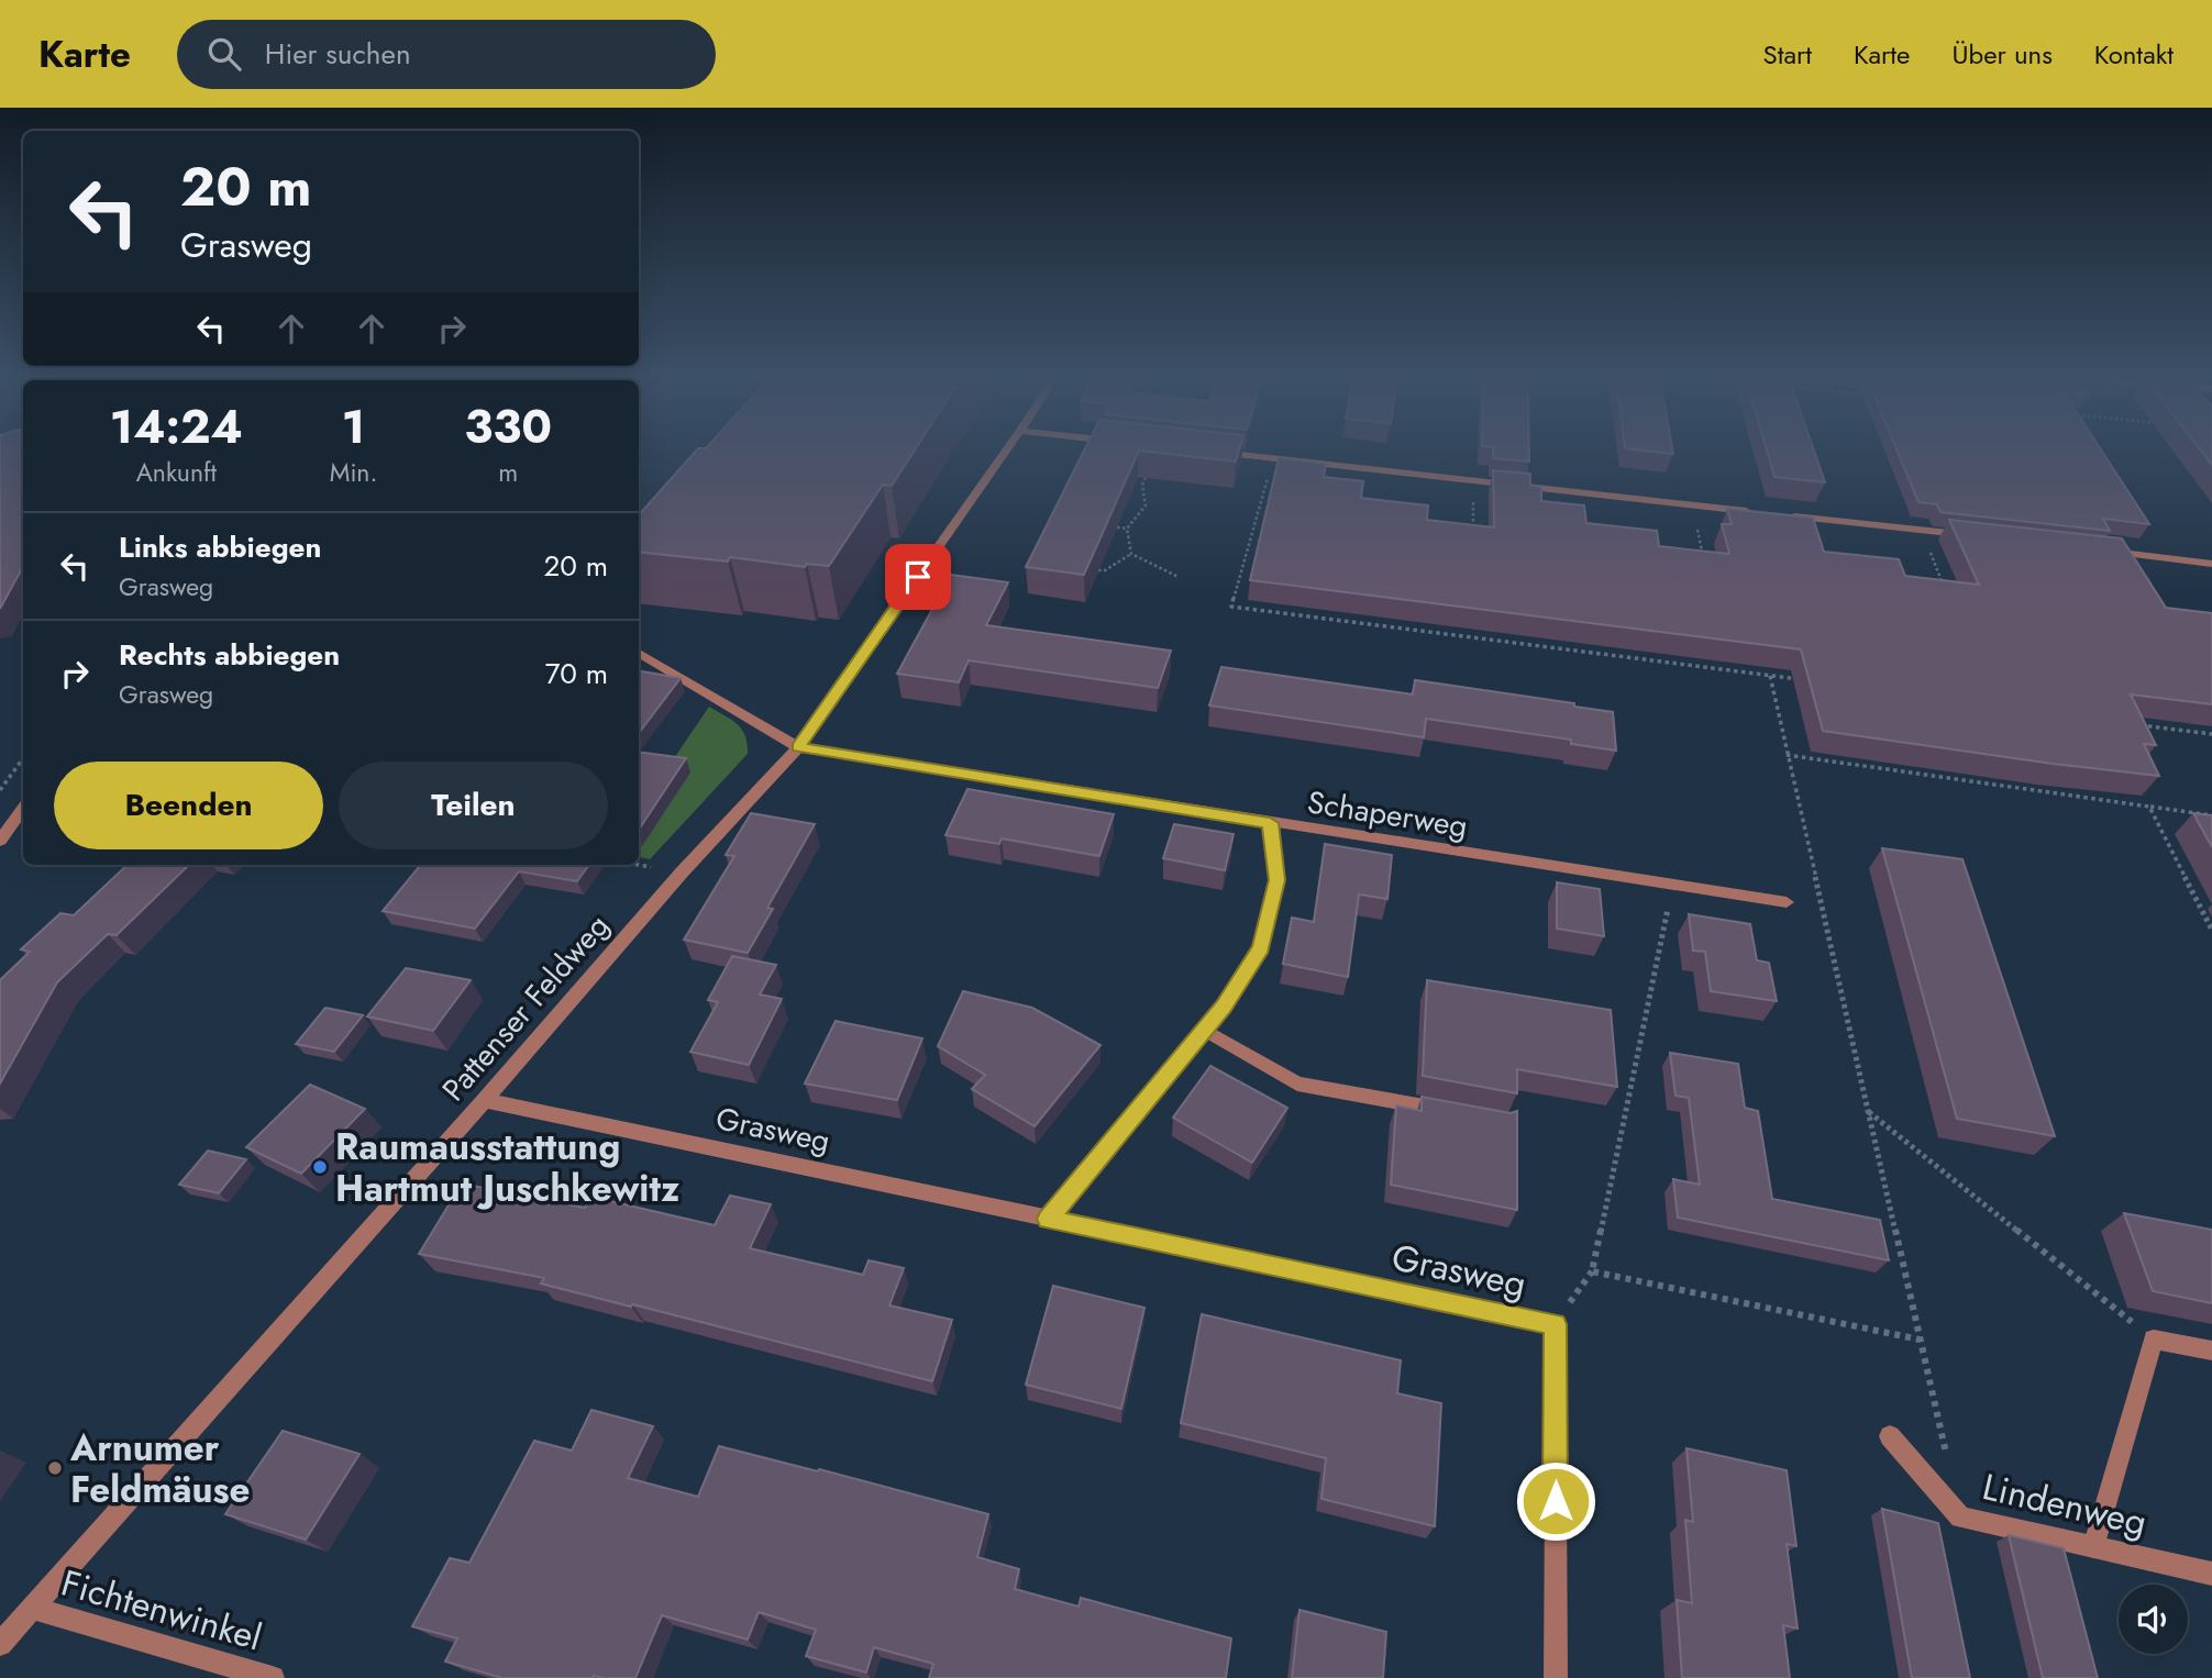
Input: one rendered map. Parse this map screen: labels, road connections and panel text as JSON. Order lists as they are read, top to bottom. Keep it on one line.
{"streets":{"street":["Schaperweg","Pattenser Feldweg","Grasweg","Lindenweg","Fichtenwinkel"]},"crossings":[["Schaperweg","Pattenser Feldweg"],["Pattenser Feldweg","Grasweg"],["Pattenser Feldweg","Fichtenwinkel"]],"places":["Raumausstattung Hartmut Juschkewitz","Arnumer Feldmäuse"],"page":{"header":"Karte","search":"Hier suchen","nav":["Start","Karte","Über uns","Kontakt"],"turn":["20 m","Grasweg"],"eta":["14:24","Ankunft","1","Min.","330","m"],"list":[{"name":"Links abbiegen","note":"Grasweg","value":"20 m"},{"name":"Rechts abbiegen","note":"Grasweg","value":"70 m"}],"buttons":["Beenden","Teilen"]}}
